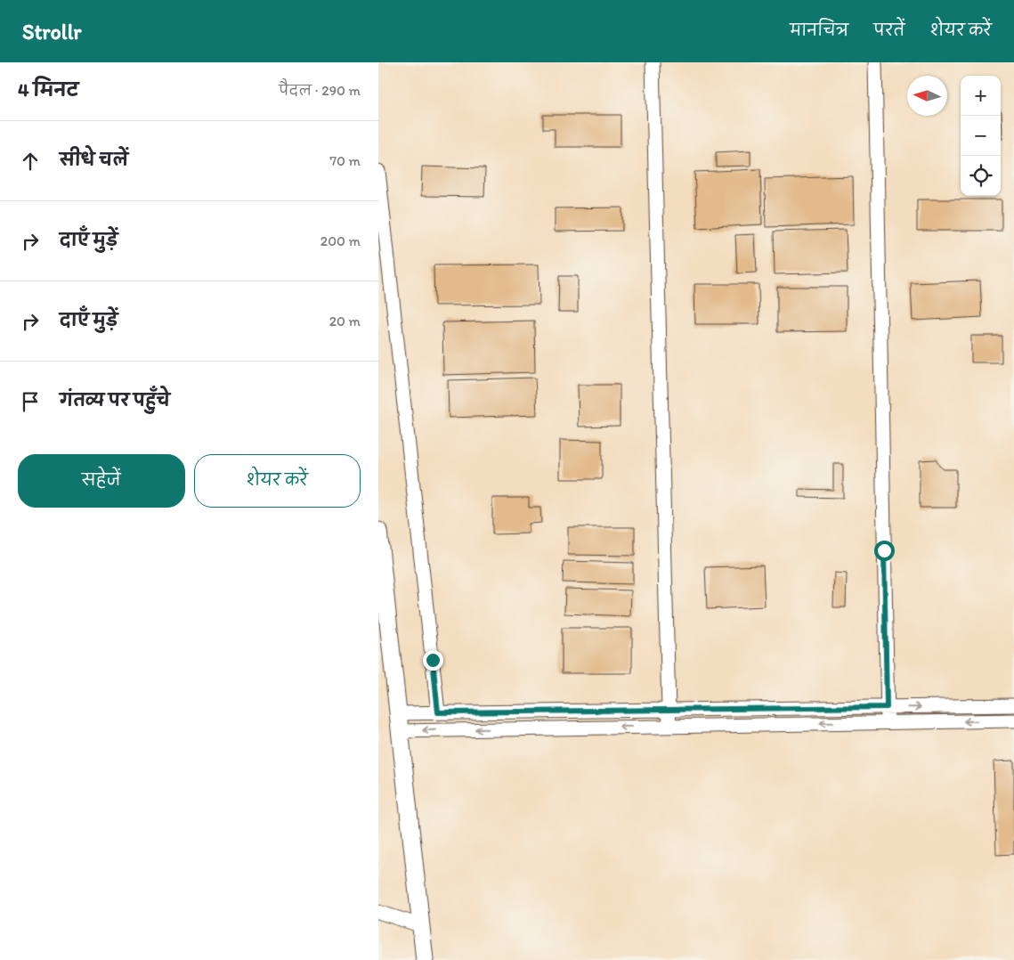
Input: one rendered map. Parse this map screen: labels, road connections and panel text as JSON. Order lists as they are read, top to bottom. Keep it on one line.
{"north":"left","page":{"header":"Strollr","nav":["मानचित्र","परतें","शेयर करें"],"heading":["4 मिनट","पैदल · 290 m"],"map_buttons":["+","−"],"list":[["सीधे चलें","70 m"],["दाएँ मुड़ें","200 m"],["दाएँ मुड़ें","20 m"],"गंतव्य पर पहुँचे"],"buttons":["सहेजें","शेयर करें"]}}
